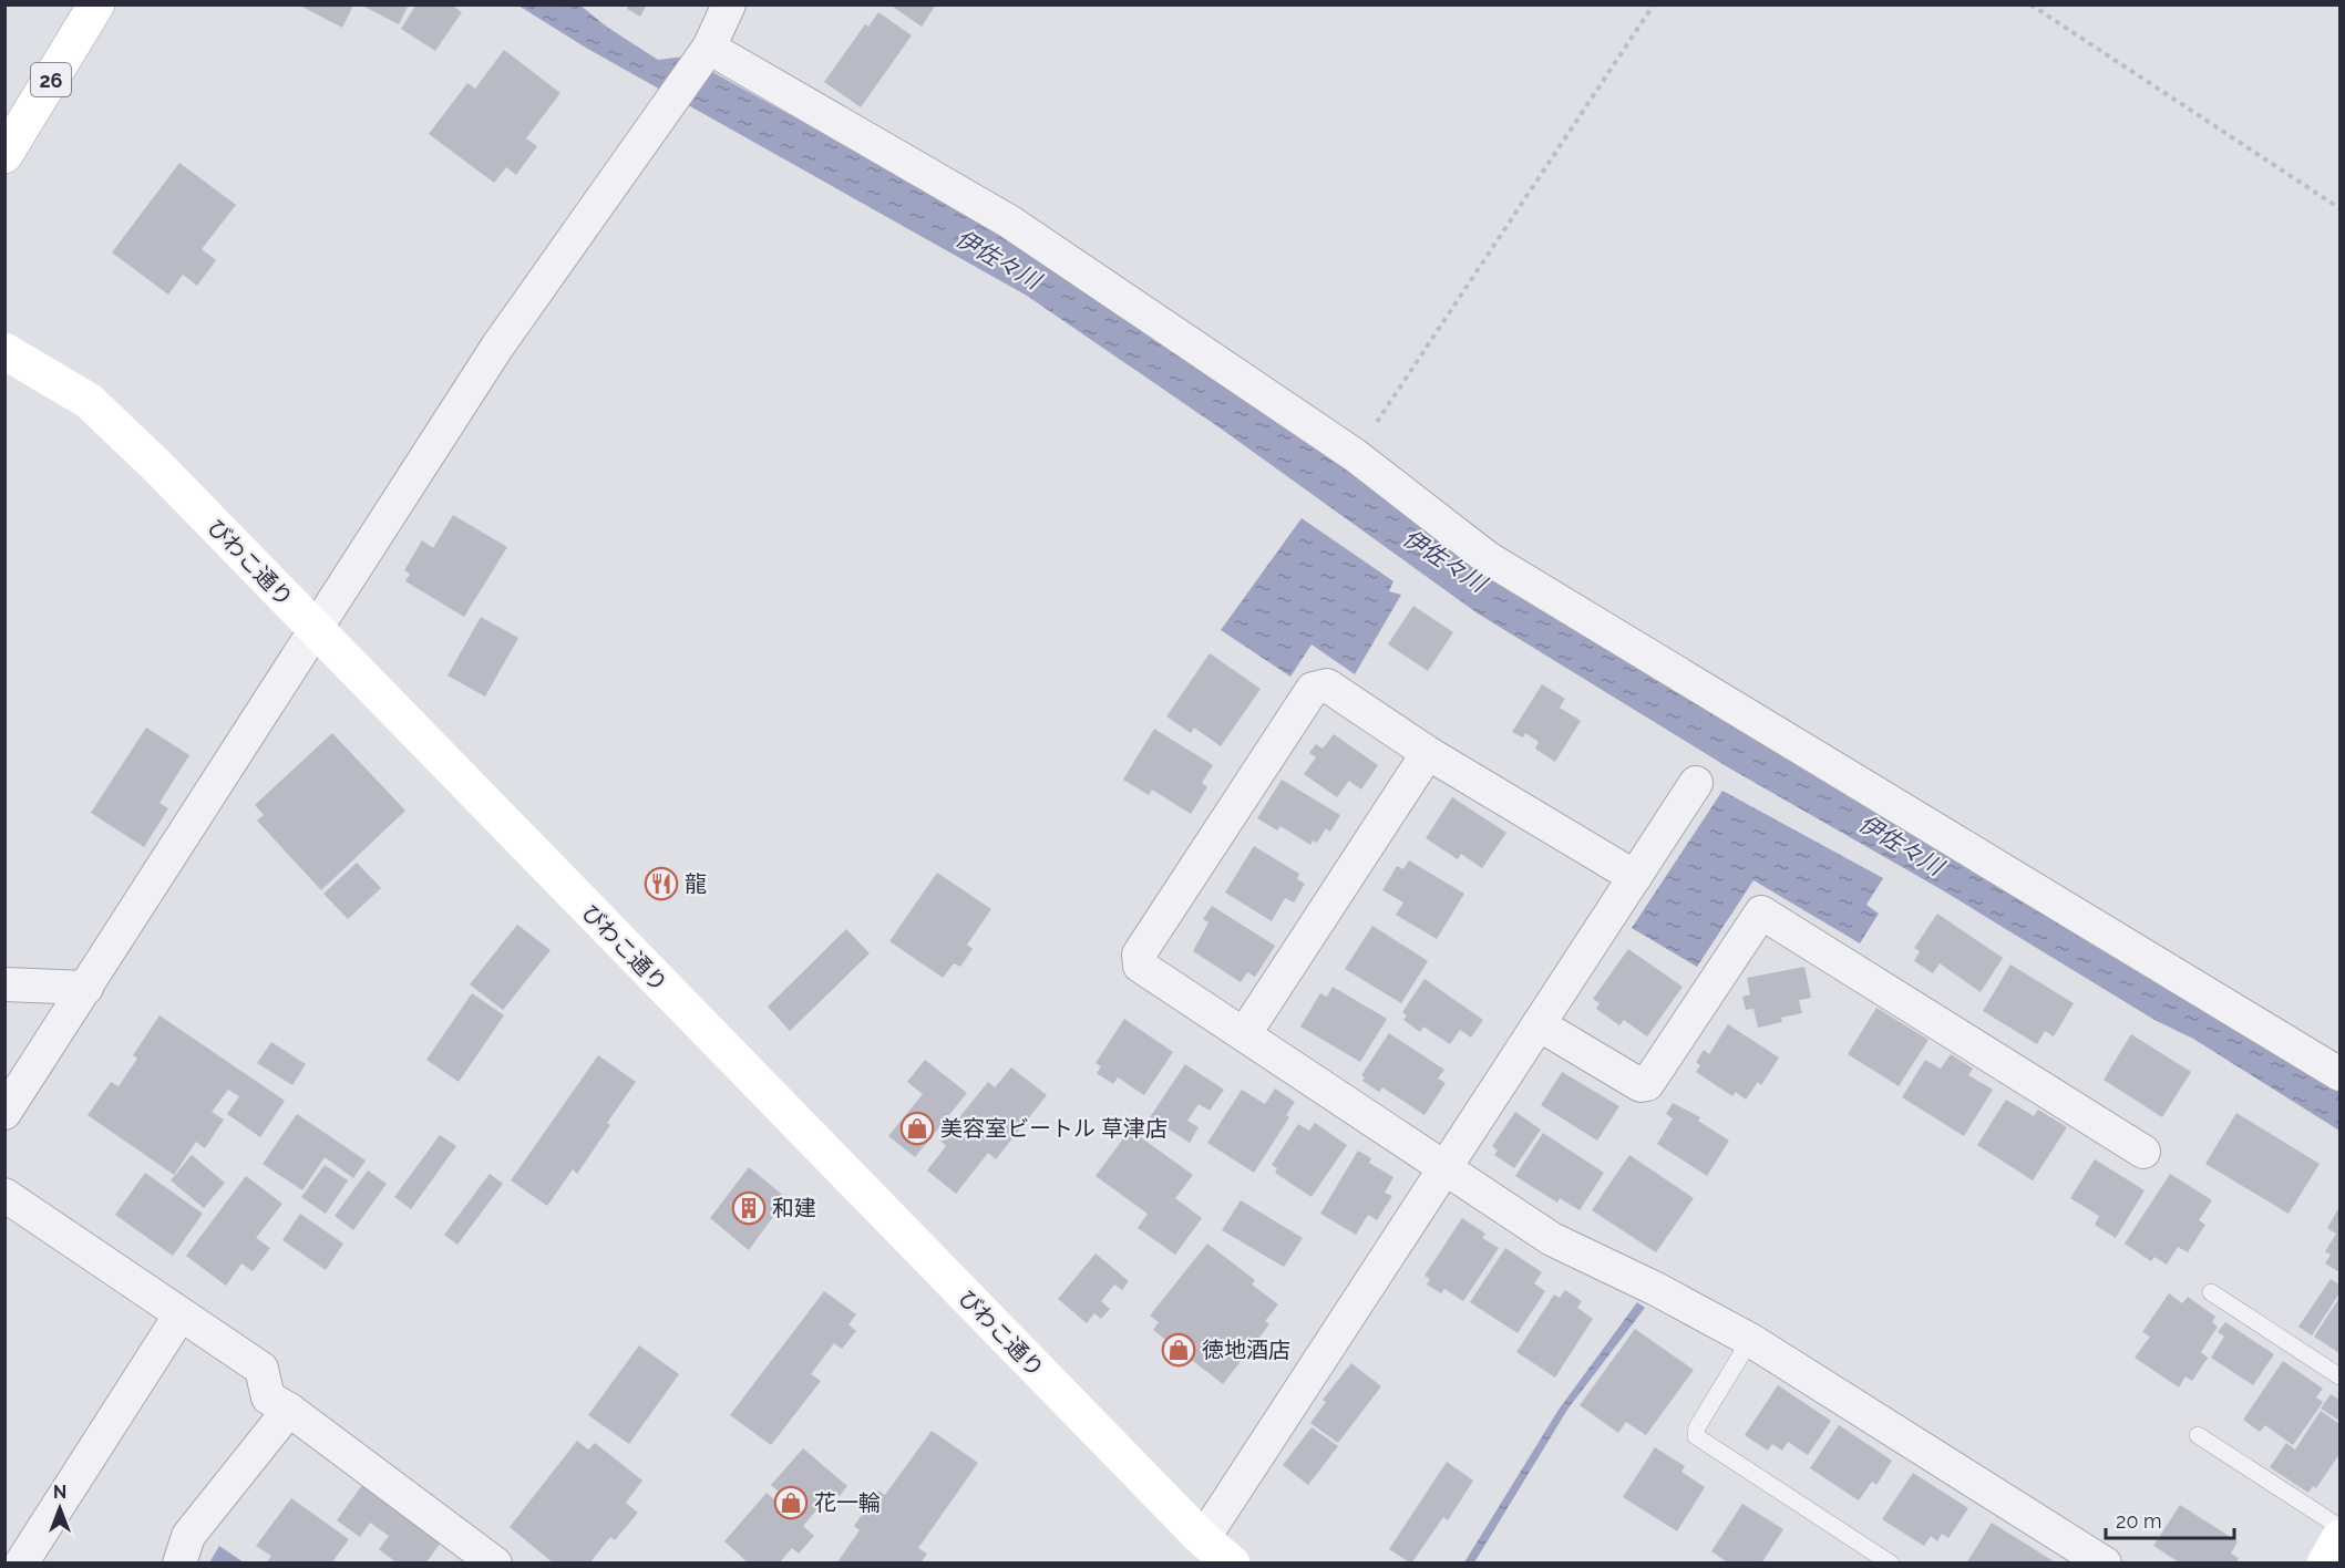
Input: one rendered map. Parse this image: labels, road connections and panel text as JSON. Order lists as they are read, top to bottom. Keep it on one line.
{"streets":{"street":["26","びわこ通り"]},"water":["伊佐々川"],"places":{"restaurant":["龍"],"shop":["美容室ビートル 草津店","徳地酒店","花一輪"],"building":["和建"]},"scale_bar":"20 m","north":"top"}
